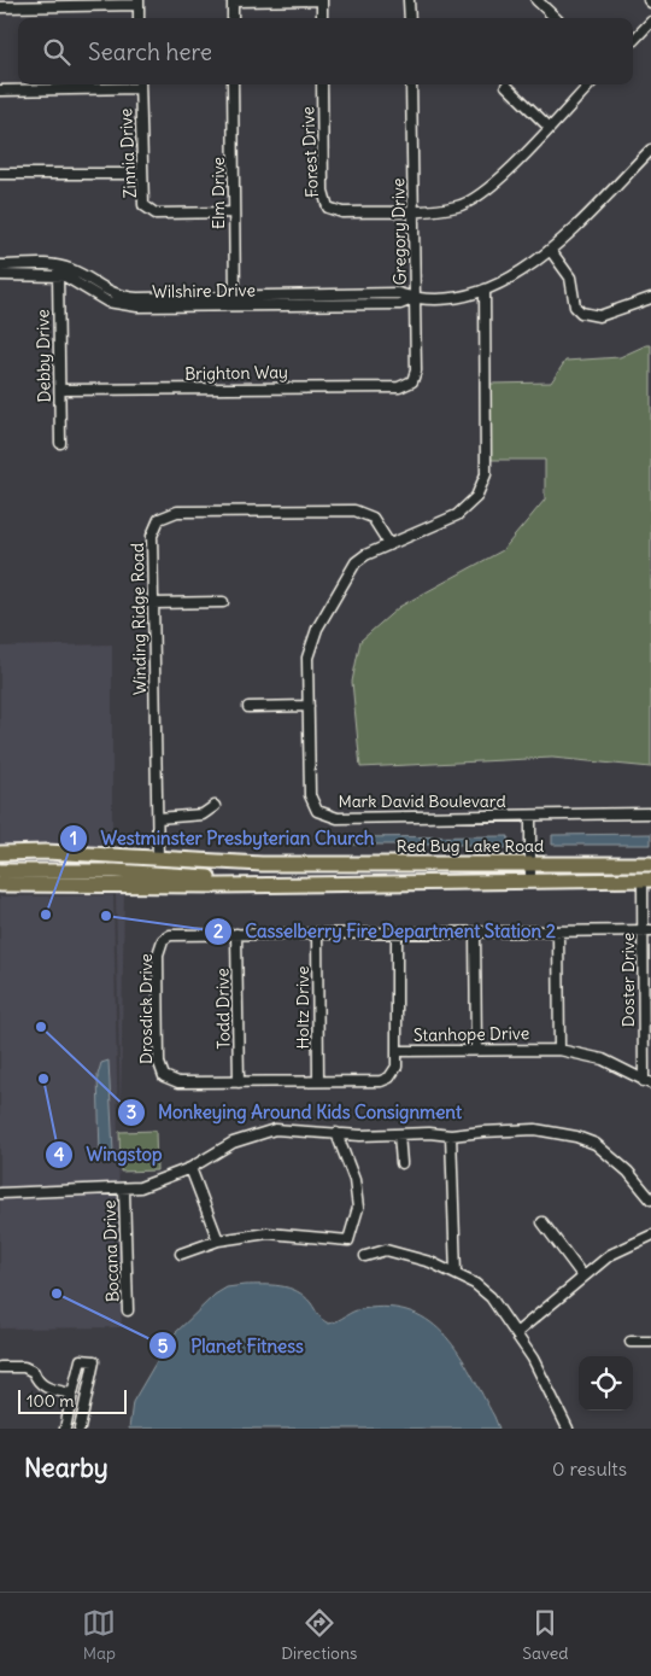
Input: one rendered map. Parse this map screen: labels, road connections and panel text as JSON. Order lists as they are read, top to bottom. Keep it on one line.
{"streets":{"main road":["Red Bug Lake Road"],"street":["Forest Drive","Zinnia Drive","Elm Drive","Gregory Drive","Wilshire Drive","Debby Drive","Brighton Way","Winding Ridge Road","Mark David Boulevard","Doster Drive","Holtz Drive","Drosdick Drive","Todd Drive","Stanhope Drive","Bocana Drive"]},"crossings":[["Forest Drive","Gregory Drive"],["Zinnia Drive","Elm Drive"],["Elm Drive","Wilshire Drive"],["Gregory Drive","Wilshire Drive"],["Gregory Drive","Brighton Way"],["Wilshire Drive","Debby Drive"],["Wilshire Drive","Mark David Boulevard"],["Debby Drive","Brighton Way"],["Winding Ridge Road","Mark David Boulevard"],["Winding Ridge Road","Red Bug Lake Road"],["Red Bug Lake Road","Doster Drive"],["Doster Drive","Stanhope Drive"],["Holtz Drive","Stanhope Drive"],["Drosdick Drive","Todd Drive"],["Drosdick Drive","Stanhope Drive"],["Todd Drive","Stanhope Drive"]],"places":["Westminster Presbyterian Church","Casselberry Fire Department Station 2","Monkeying Around Kids Consignment","Wingstop","Planet Fitness"],"scale_bar":"100 m","page":{"search":"Search here","scale":"100 m","heading":["Nearby","0 results"],"nav":["Map","Directions","Saved"]}}
